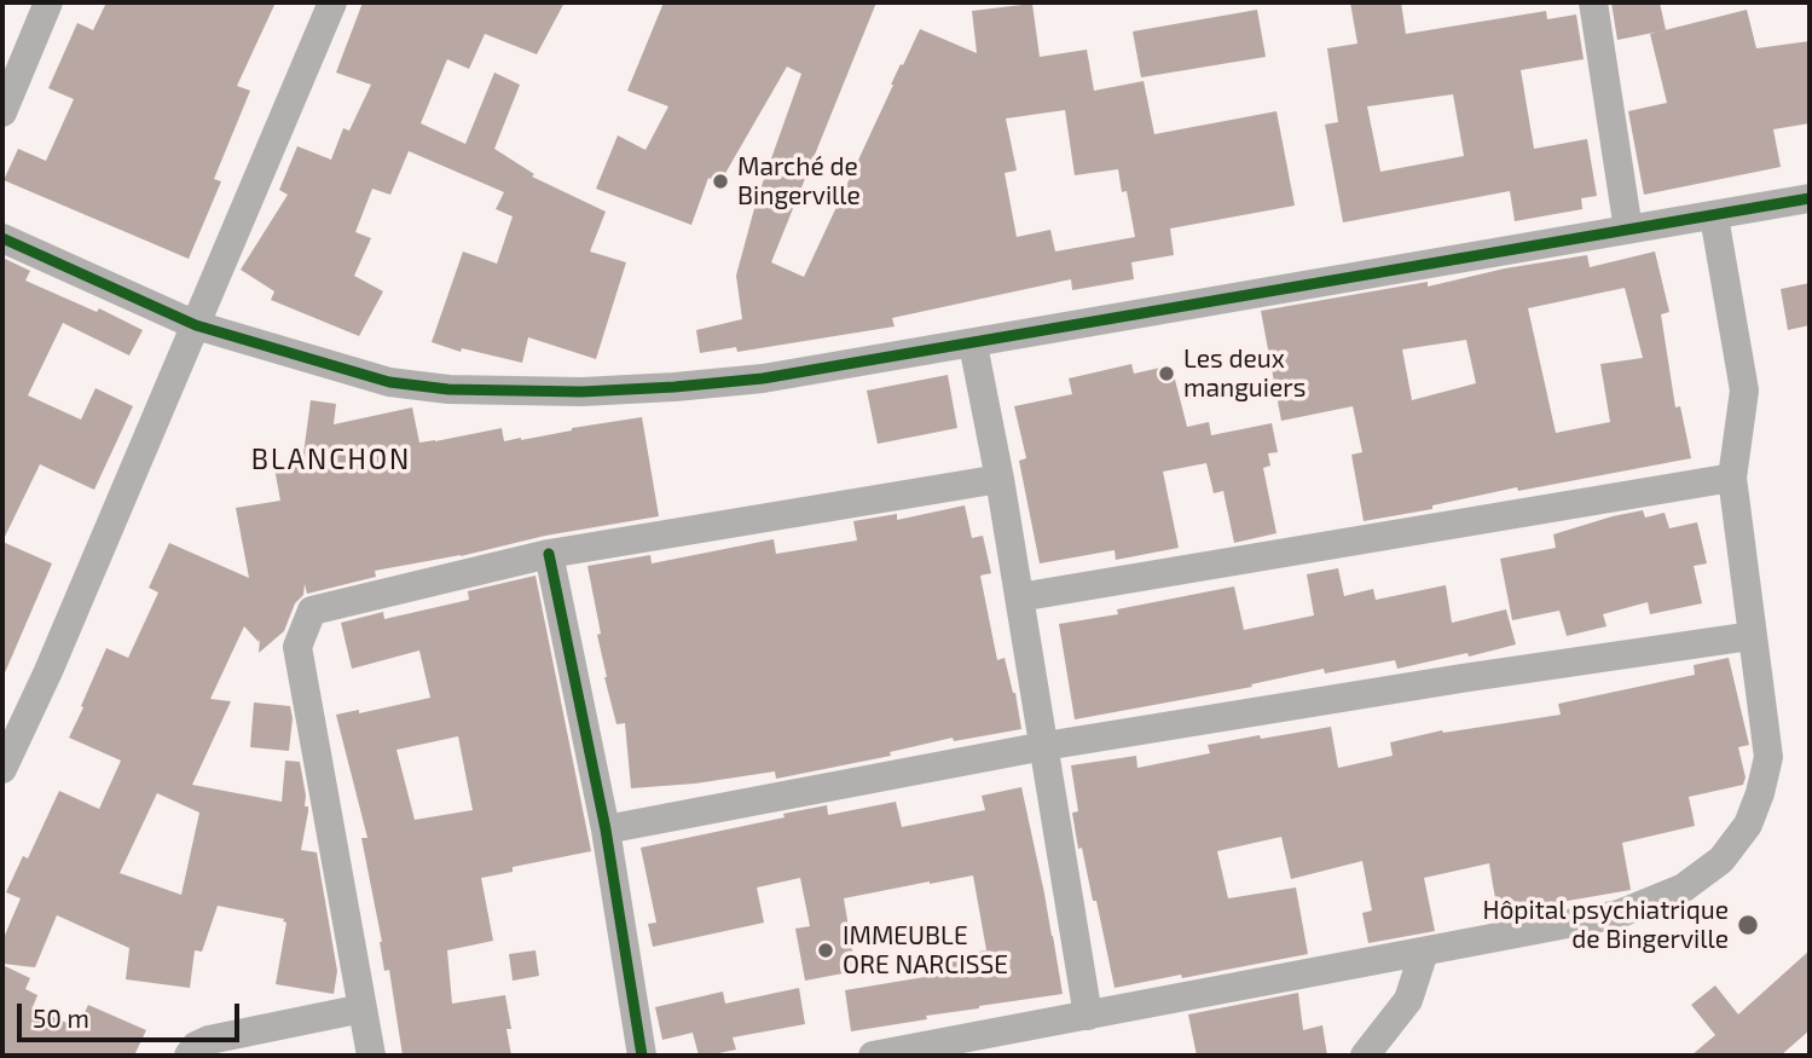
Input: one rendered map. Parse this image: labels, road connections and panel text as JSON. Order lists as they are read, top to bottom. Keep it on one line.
{"districts":["BLANCHON"],"places":["Marché de Bingerville","Les deux manguiers","Hôpital psychiatrique de Bingerville","IMMEUBLE ORE NARCISSE"],"scale_bar":"50 m"}
